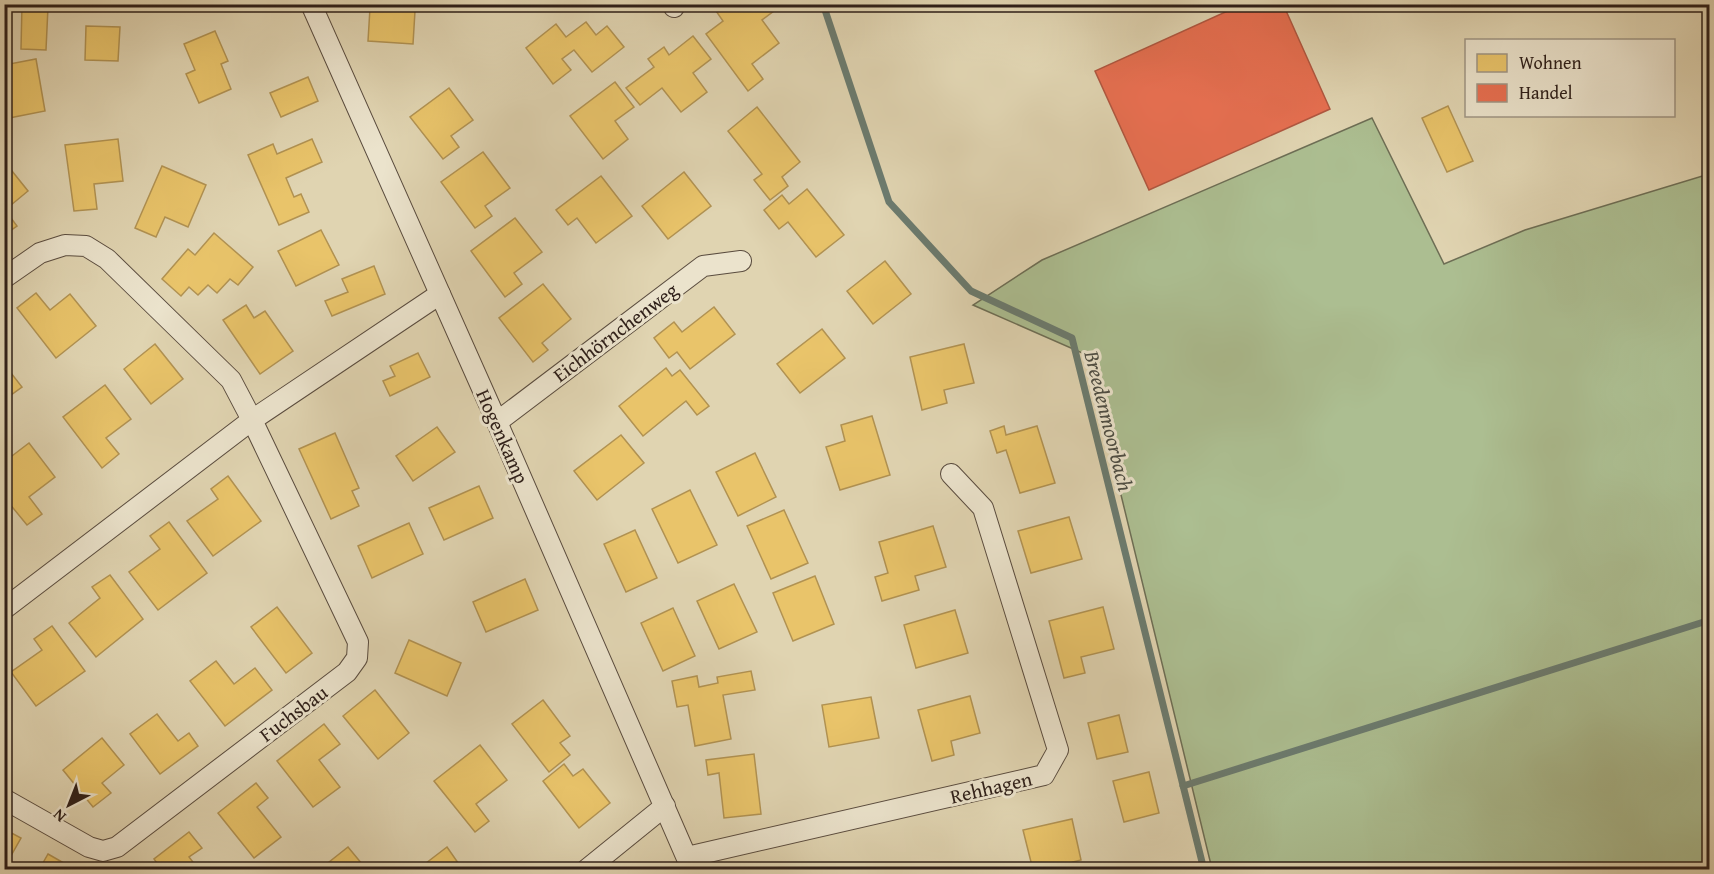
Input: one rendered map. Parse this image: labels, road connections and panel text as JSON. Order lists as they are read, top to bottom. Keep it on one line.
{"streets":{"street":["Eichhörnchenweg","Hogenkamp","Fuchsbau","Rehhagen"]},"crossings":[["Eichhörnchenweg","Hogenkamp"],["Hogenkamp","Rehhagen"]],"water":["Breedenmoorbach"],"legend":["Wohnen","Handel"],"north":"bottom left"}
